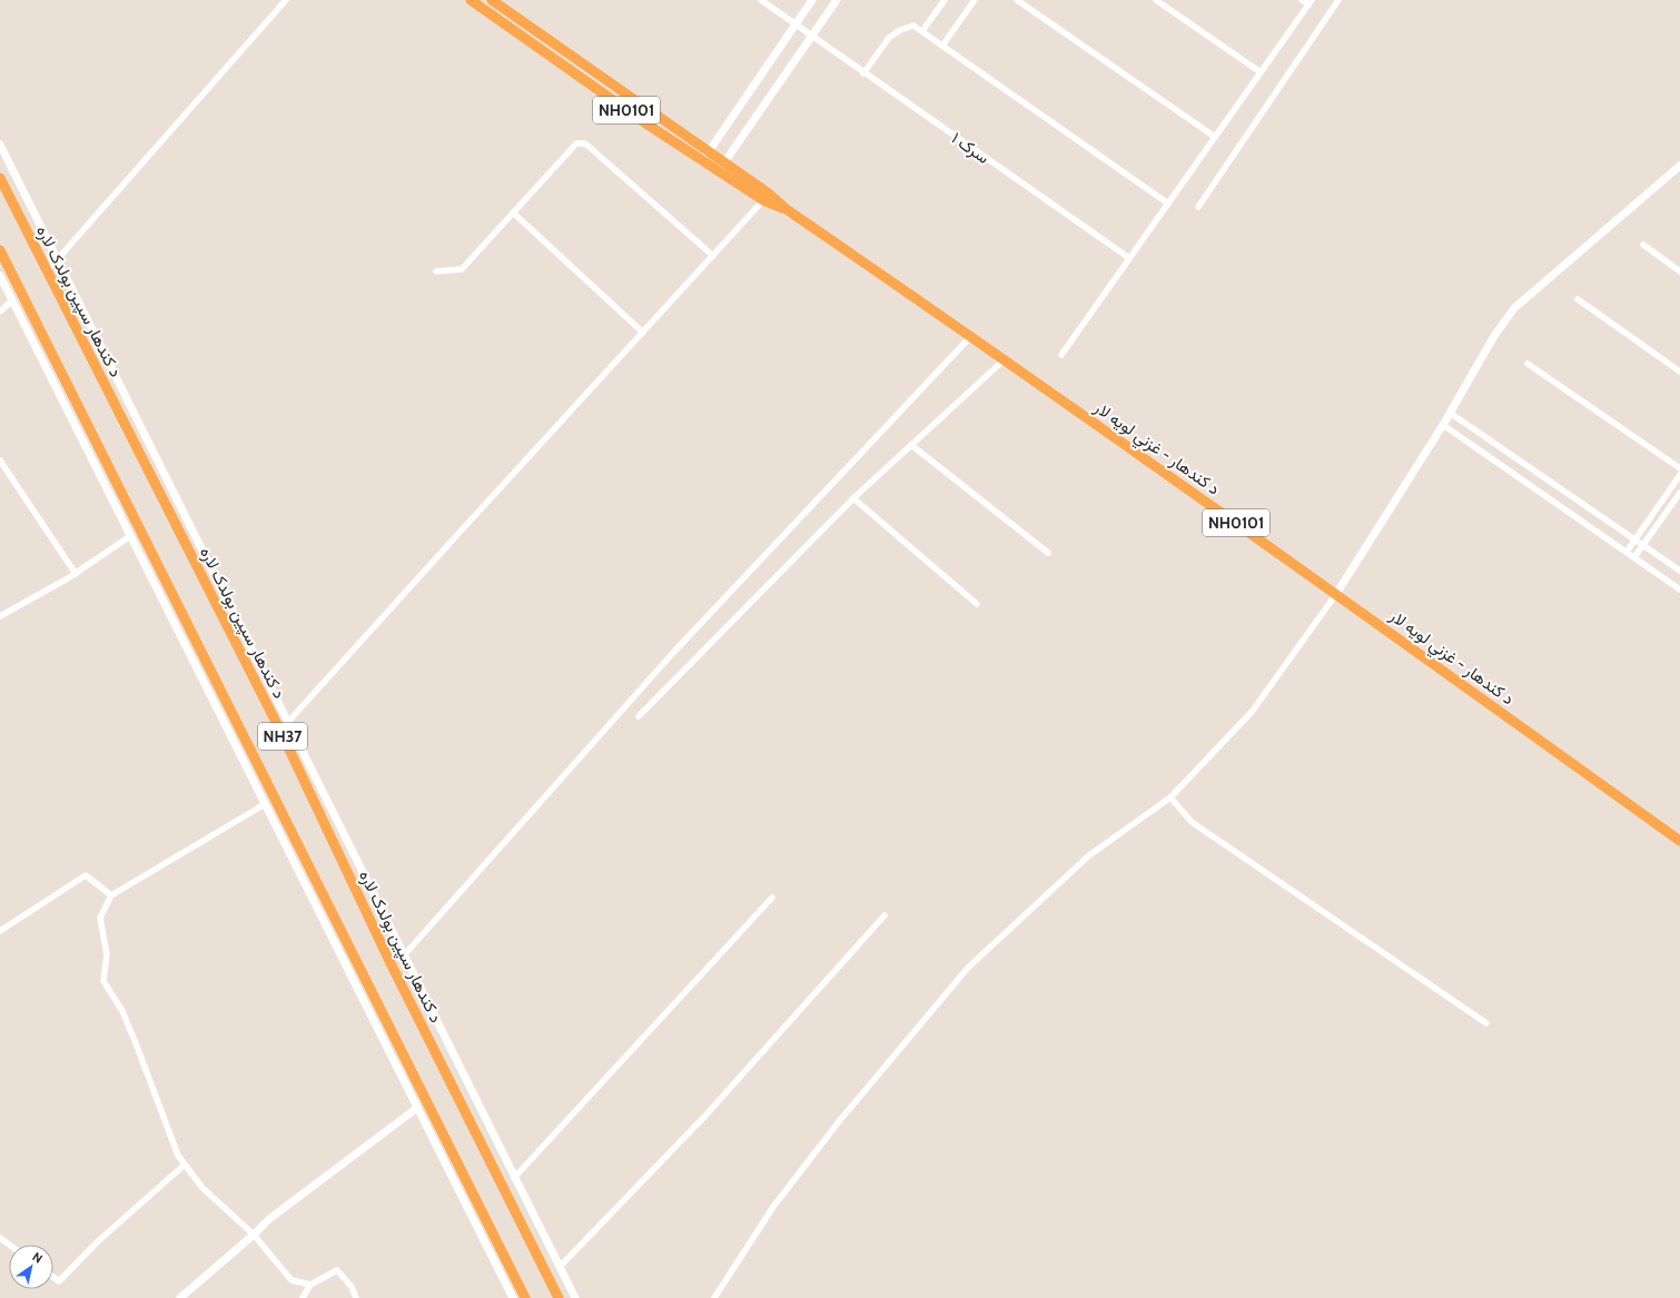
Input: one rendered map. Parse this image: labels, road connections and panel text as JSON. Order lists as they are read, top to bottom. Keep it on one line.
{"streets":{"highway":["NH0101","د کندهار سپین بولدک لاره","د کندهار - غزني لويه لار","NH37"],"street":["سرک ۱"]},"north":"top right"}
